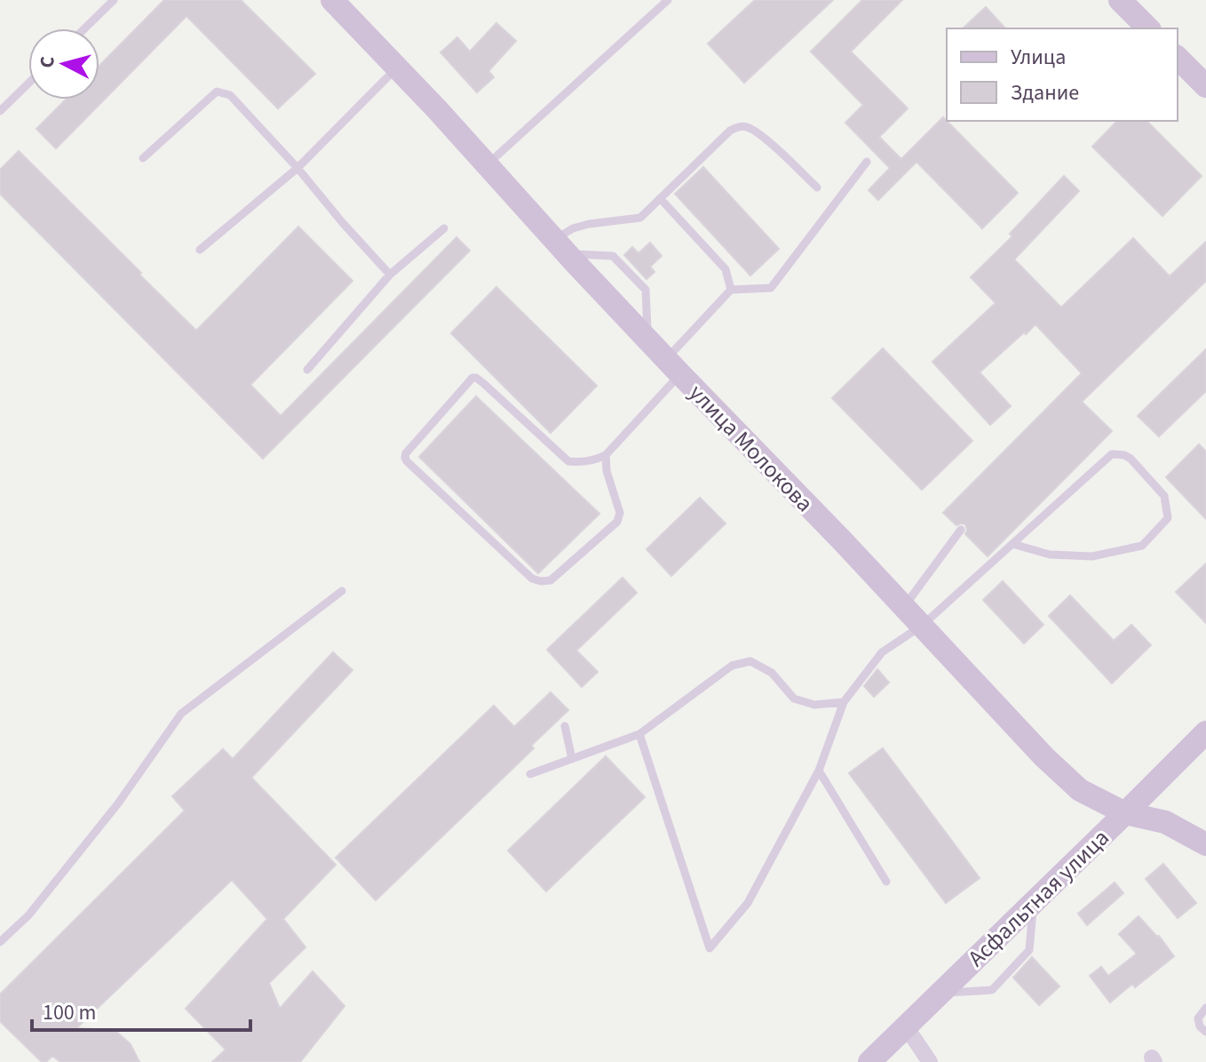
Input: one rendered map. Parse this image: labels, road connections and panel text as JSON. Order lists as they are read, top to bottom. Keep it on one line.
{"streets":{"street":["улица Молокова","Асфальтная улица"]},"crossings":[["улица Молокова","Асфальтная улица"]],"legend":["Улица","Здание"],"scale_bar":"100 m","north":"left"}
